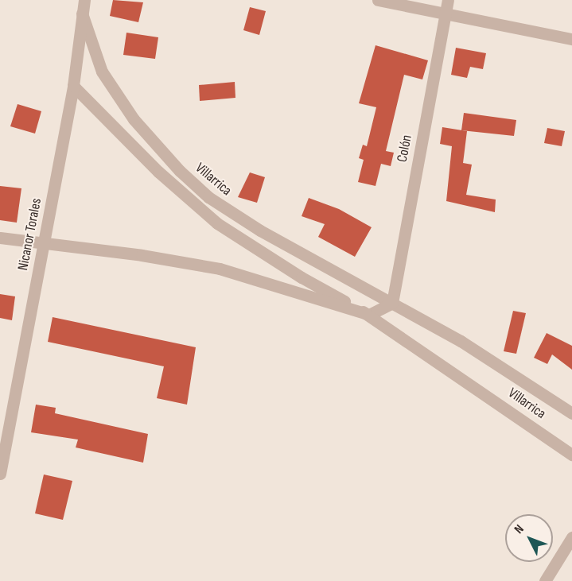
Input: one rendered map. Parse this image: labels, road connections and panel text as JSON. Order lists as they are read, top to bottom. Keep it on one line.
{"streets":{"street":["Colón","Villarrica","Nicanor Torales"]},"crossings":[["Colón","Villarrica"],["Villarrica","Nicanor Torales"]],"north":"top left"}
